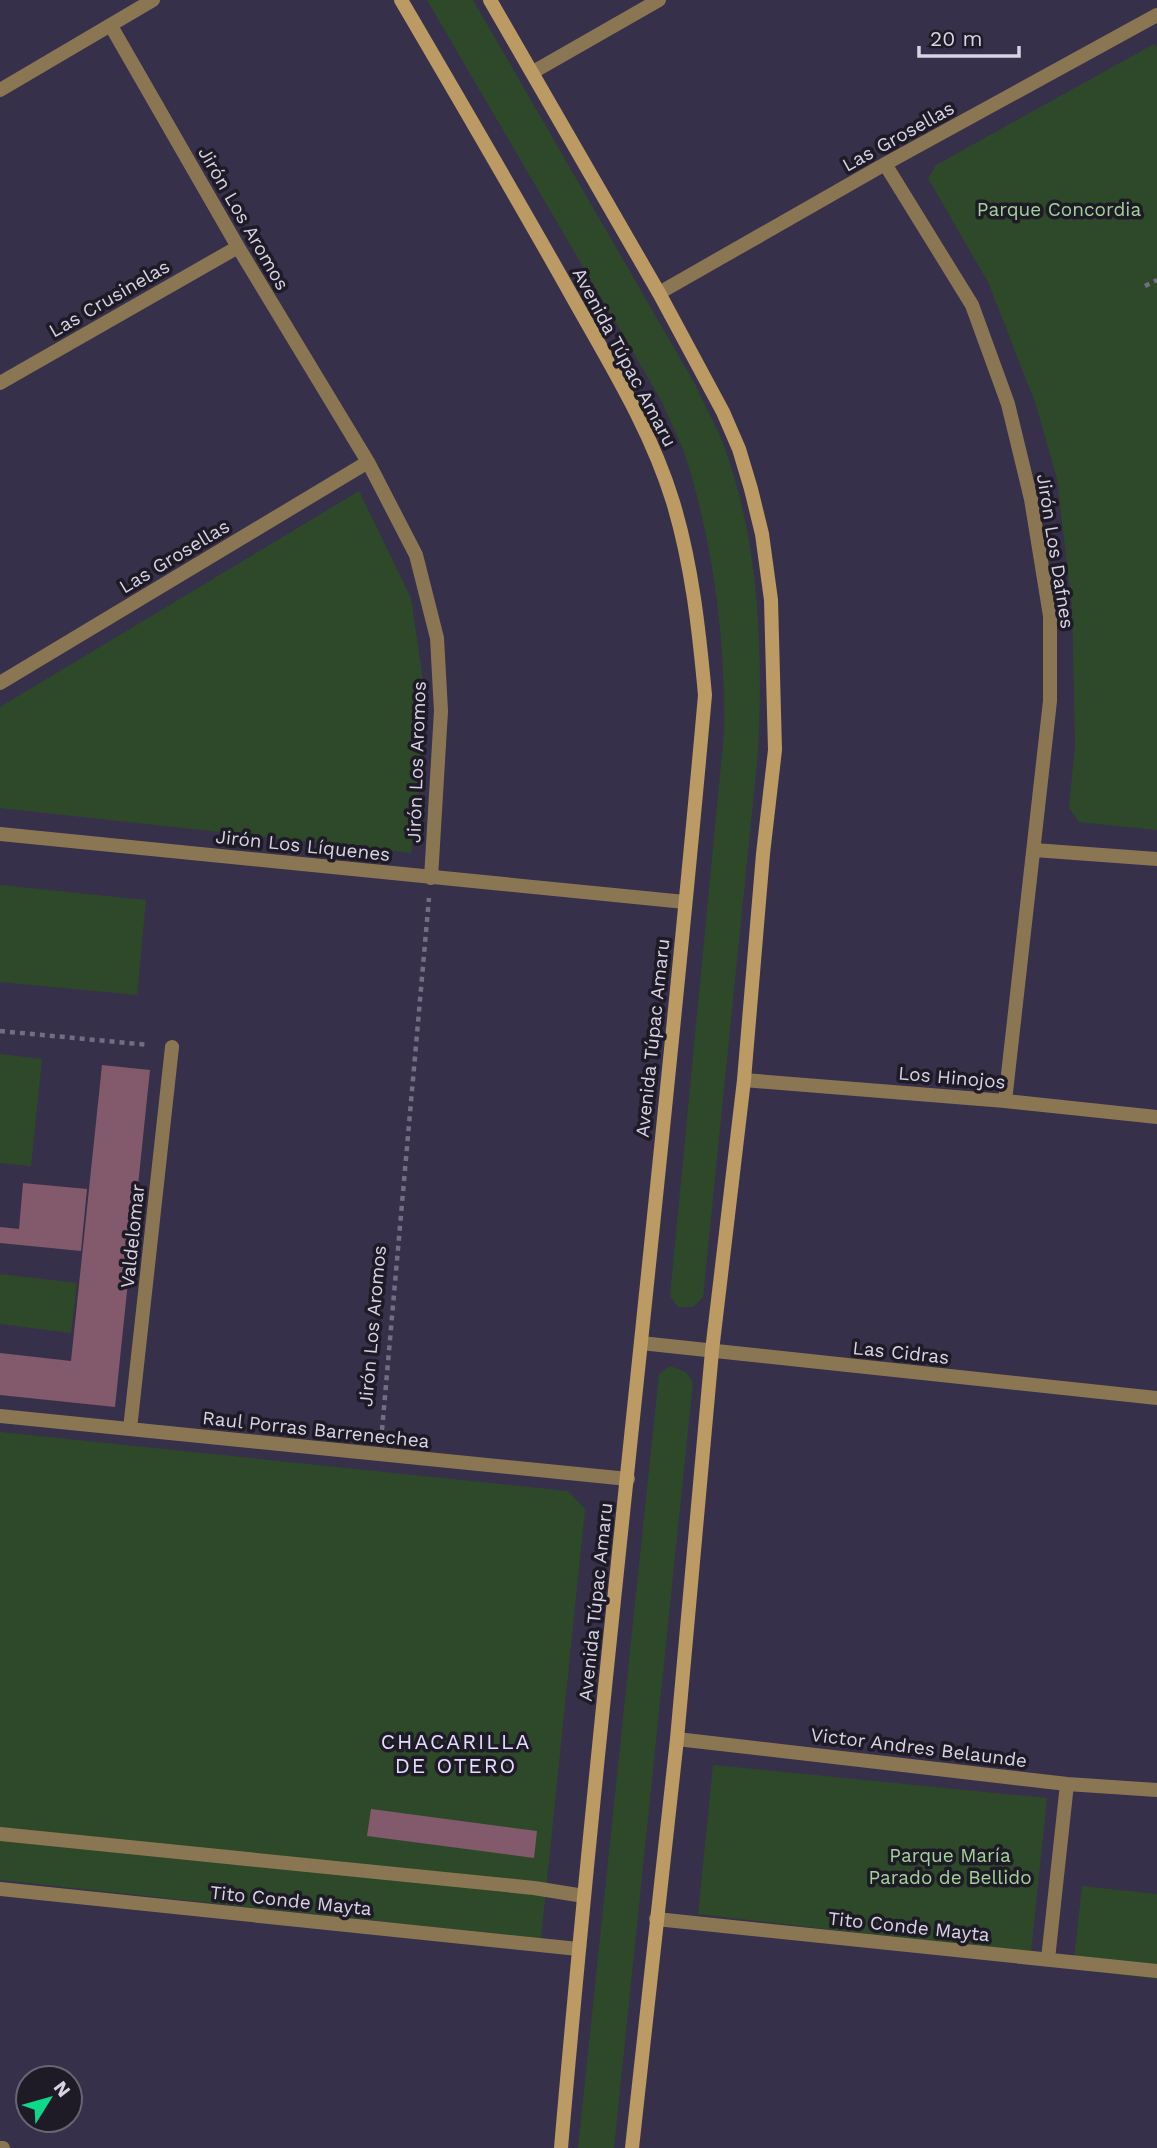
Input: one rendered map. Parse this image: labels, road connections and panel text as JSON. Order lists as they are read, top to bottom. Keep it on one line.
{"streets":{"main road":["Avenida Túpac Amaru"],"street":["Las Grosellas","Jirón Los Aromos","Las Crusinelas","Jirón Los Dafnes","Jirón Los Líquenes","Los Hinojos","Valdelomar","Las Cidras","Raul Porras Barrenechea","Victor Andres Belaunde","Tito Conde Mayta"]},"crossings":[["Las Grosellas","Jirón Los Aromos"],["Las Grosellas","Jirón Los Dafnes"],["Jirón Los Aromos","Las Crusinelas"],["Jirón Los Aromos","Jirón Los Líquenes"],["Jirón Los Aromos","Raul Porras Barrenechea"],["Avenida Túpac Amaru","Jirón Los Líquenes"],["Avenida Túpac Amaru","Las Cidras"],["Avenida Túpac Amaru","Raul Porras Barrenechea"],["Avenida Túpac Amaru","Tito Conde Mayta"],["Jirón Los Dafnes","Los Hinojos"],["Valdelomar","Raul Porras Barrenechea"]],"districts":["CHACARILLA DE OTERO"],"parks":["Parque Concordia","Parque María Parado de Bellido"],"scale_bar":"20 m","north":"top right"}
